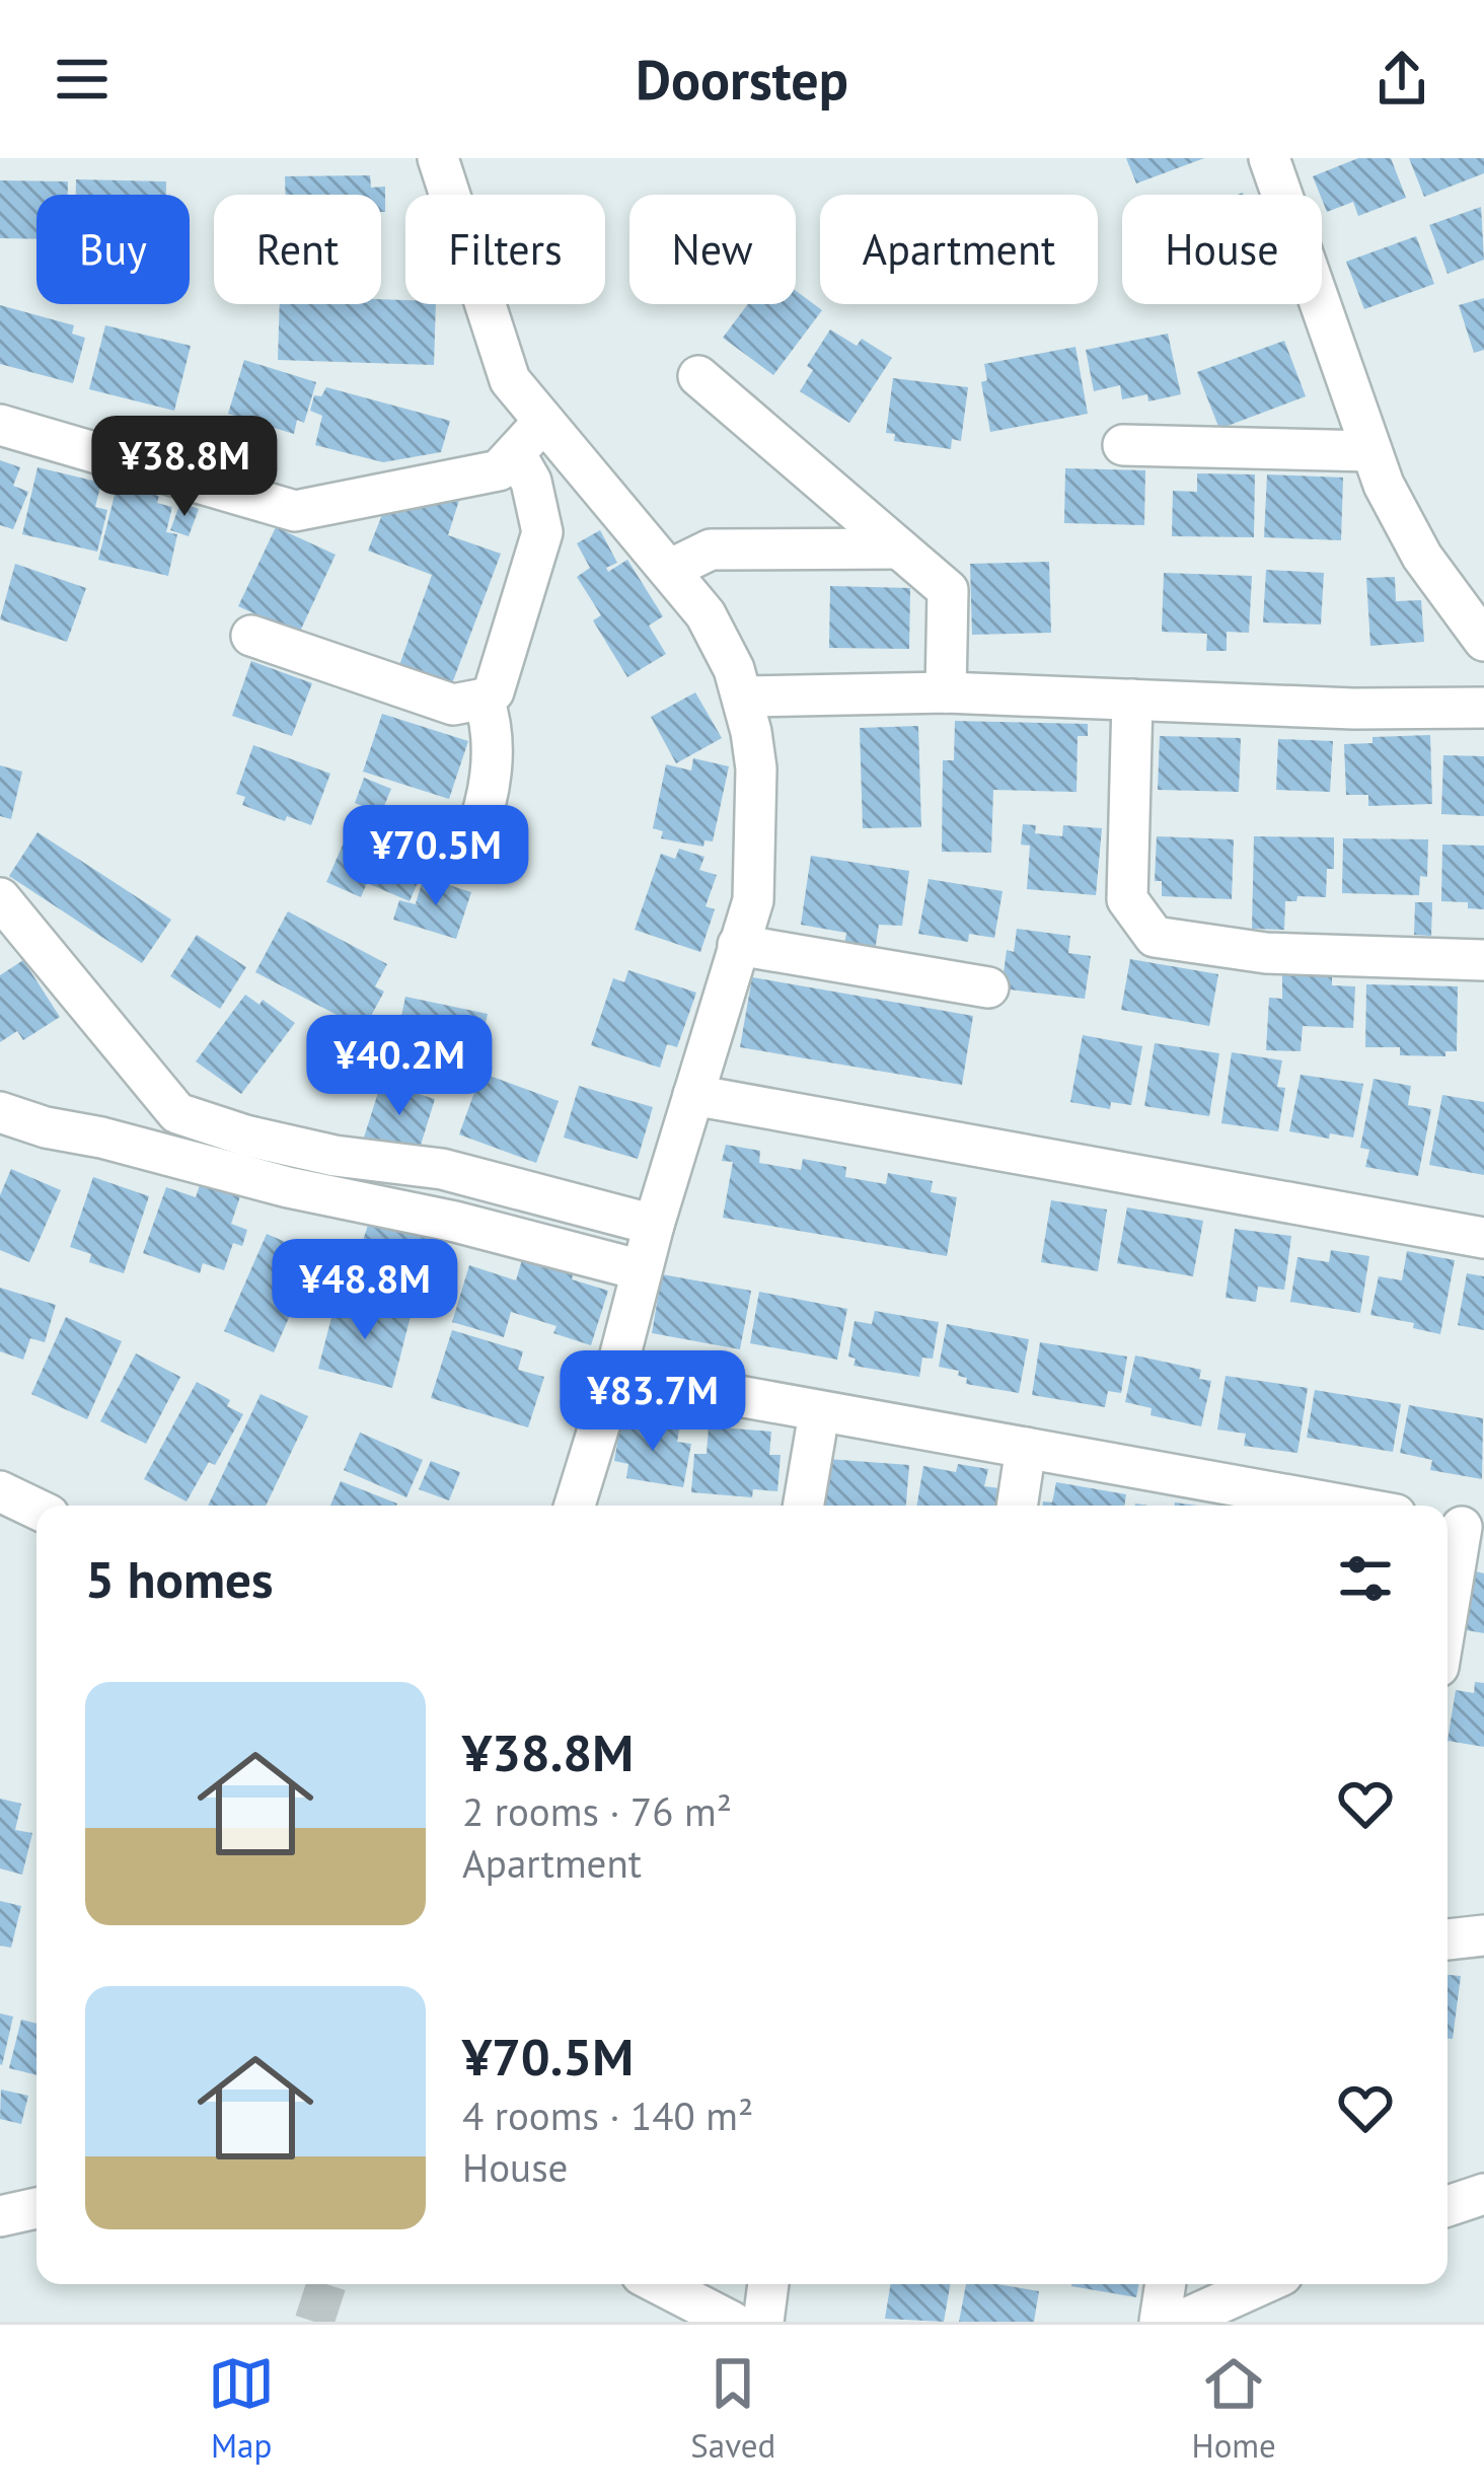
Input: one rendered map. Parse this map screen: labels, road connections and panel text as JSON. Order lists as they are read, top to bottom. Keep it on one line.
{"page":{"header":"Doorstep","chip":["Buy","Rent","Filters","New","Apartment","House"],"price":["¥38.8M","¥70.5M","¥40.2M","¥48.8M","¥83.7M"],"heading":"5 homes","list":[{"name":"¥38.8M","note":"2 rooms · 76 m² · Apartment"},{"name":"¥70.5M","note":"4 rooms · 140 m² · House"}],"tabs":["Map","Saved","Home"]}}
